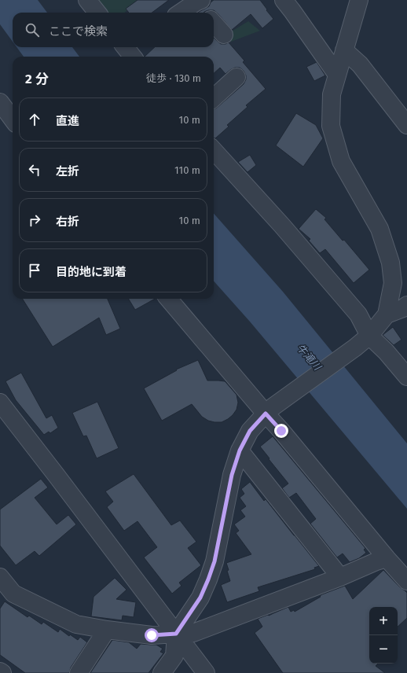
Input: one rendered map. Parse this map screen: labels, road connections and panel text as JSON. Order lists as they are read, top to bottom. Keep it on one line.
{"water":["牛滝川"],"page":{"search":"ここで検索","heading":["2 分","徒歩 · 130 m"],"list":[["直進","10 m"],["左折","110 m"],["右折","10 m"],"目的地に到着"],"map_buttons":["+","−"]}}
